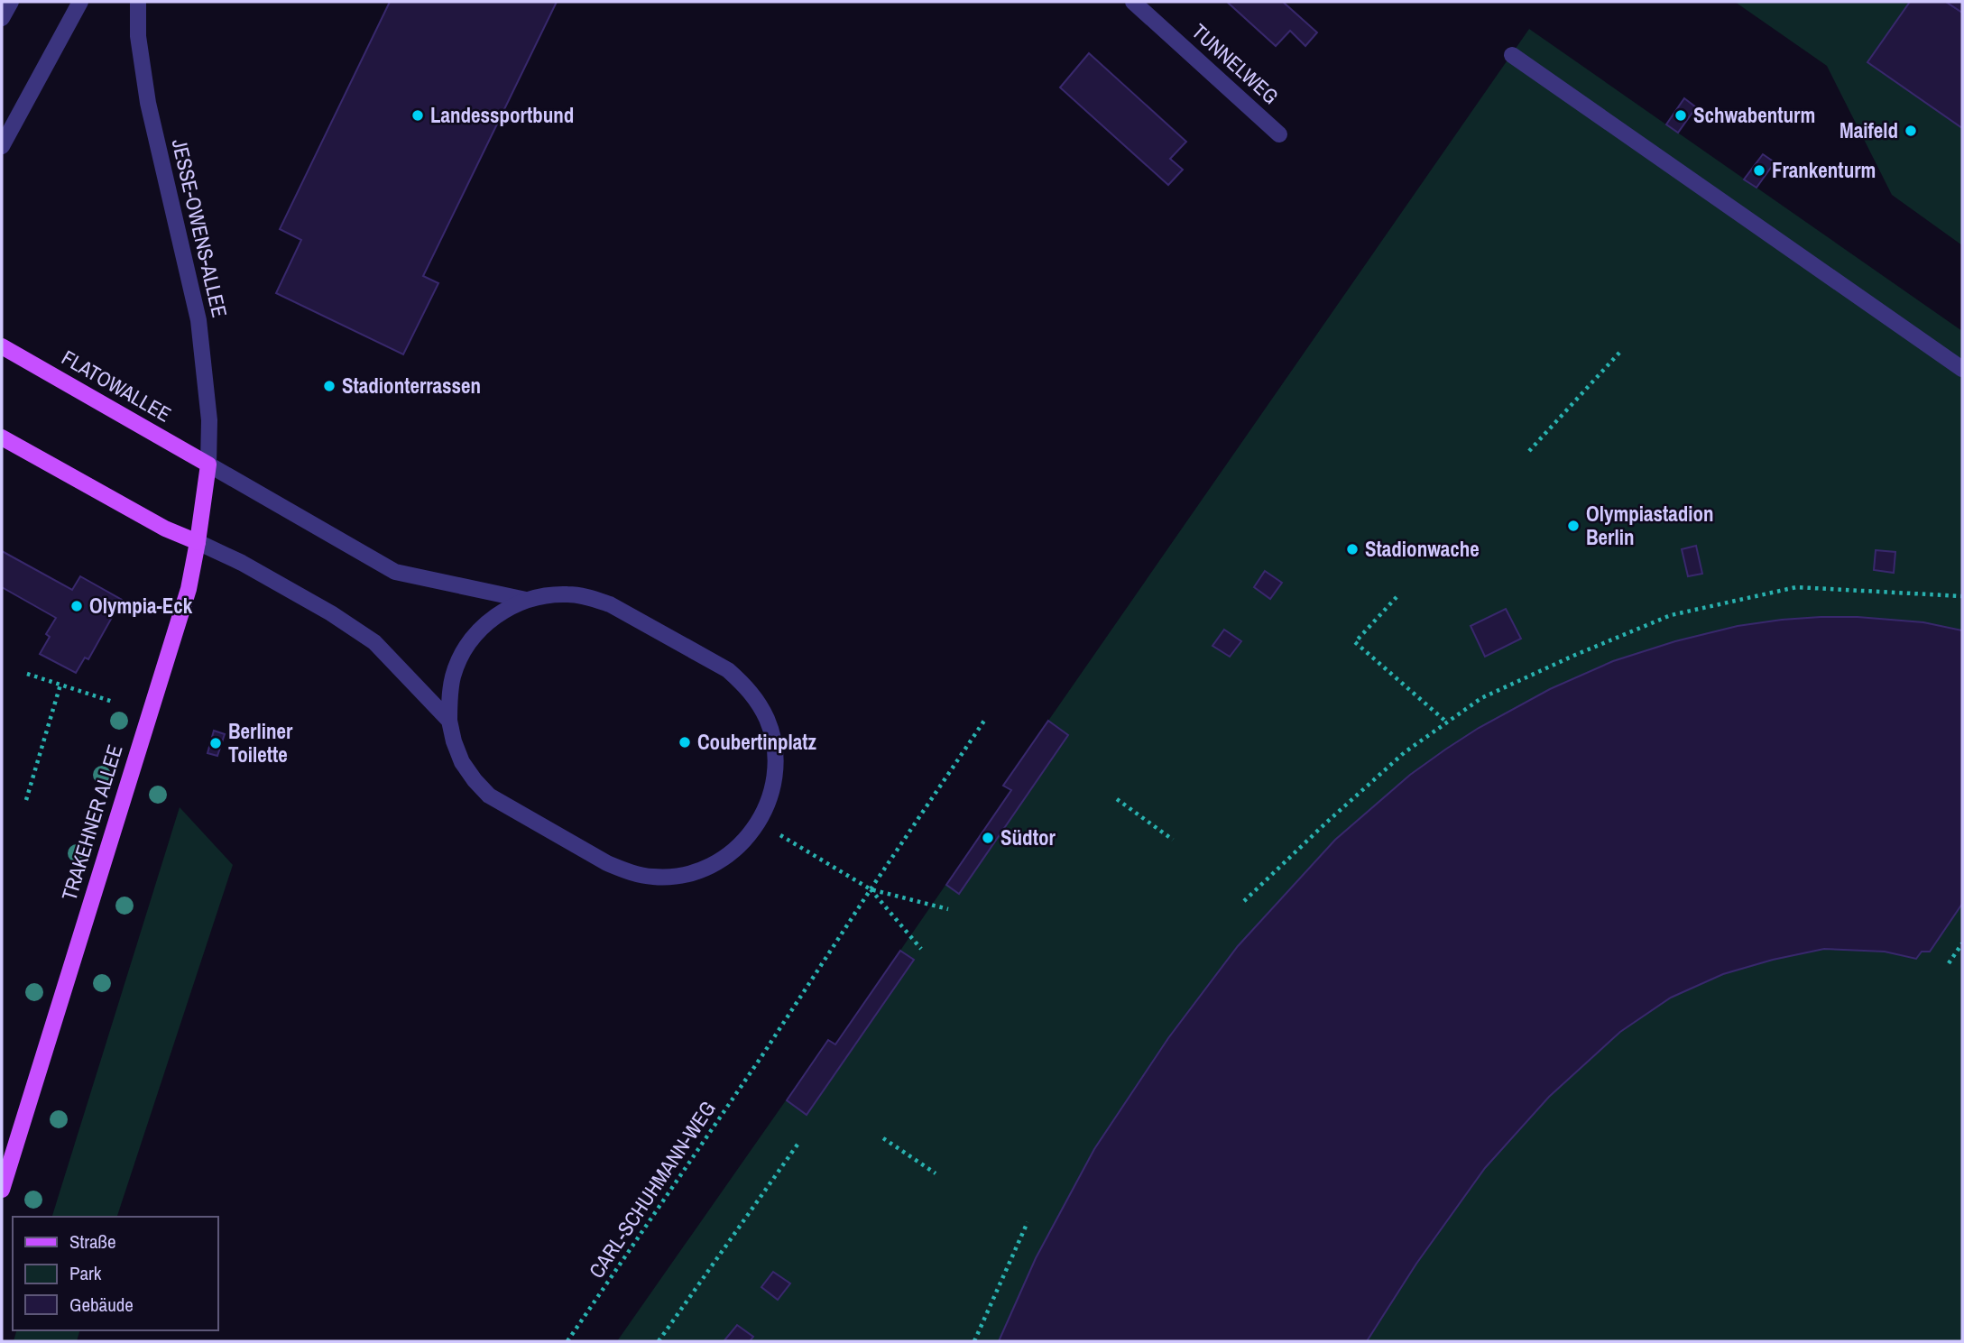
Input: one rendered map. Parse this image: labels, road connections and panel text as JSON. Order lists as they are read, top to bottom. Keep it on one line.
{"streets":{"main road":["FLATOWALLEE","TRAKEHNER ALLEE"],"street":["TUNNELWEG","JESSE-OWENS-ALLEE"],"path":["CARL-SCHUHMANN-WEG"]},"crossings":[["JESSE-OWENS-ALLEE","FLATOWALLEE"],["JESSE-OWENS-ALLEE","TRAKEHNER ALLEE"],["FLATOWALLEE","TRAKEHNER ALLEE"]],"places":["Landessportbund","Schwabenturm","Maifeld","Frankenturm","Stadionterrassen","Olympiastadion Berlin","Stadionwache","Olympia-Eck","Coubertinplatz","Berliner Toilette","Südtor"],"legend":["Straße","Park","Gebäude"]}
